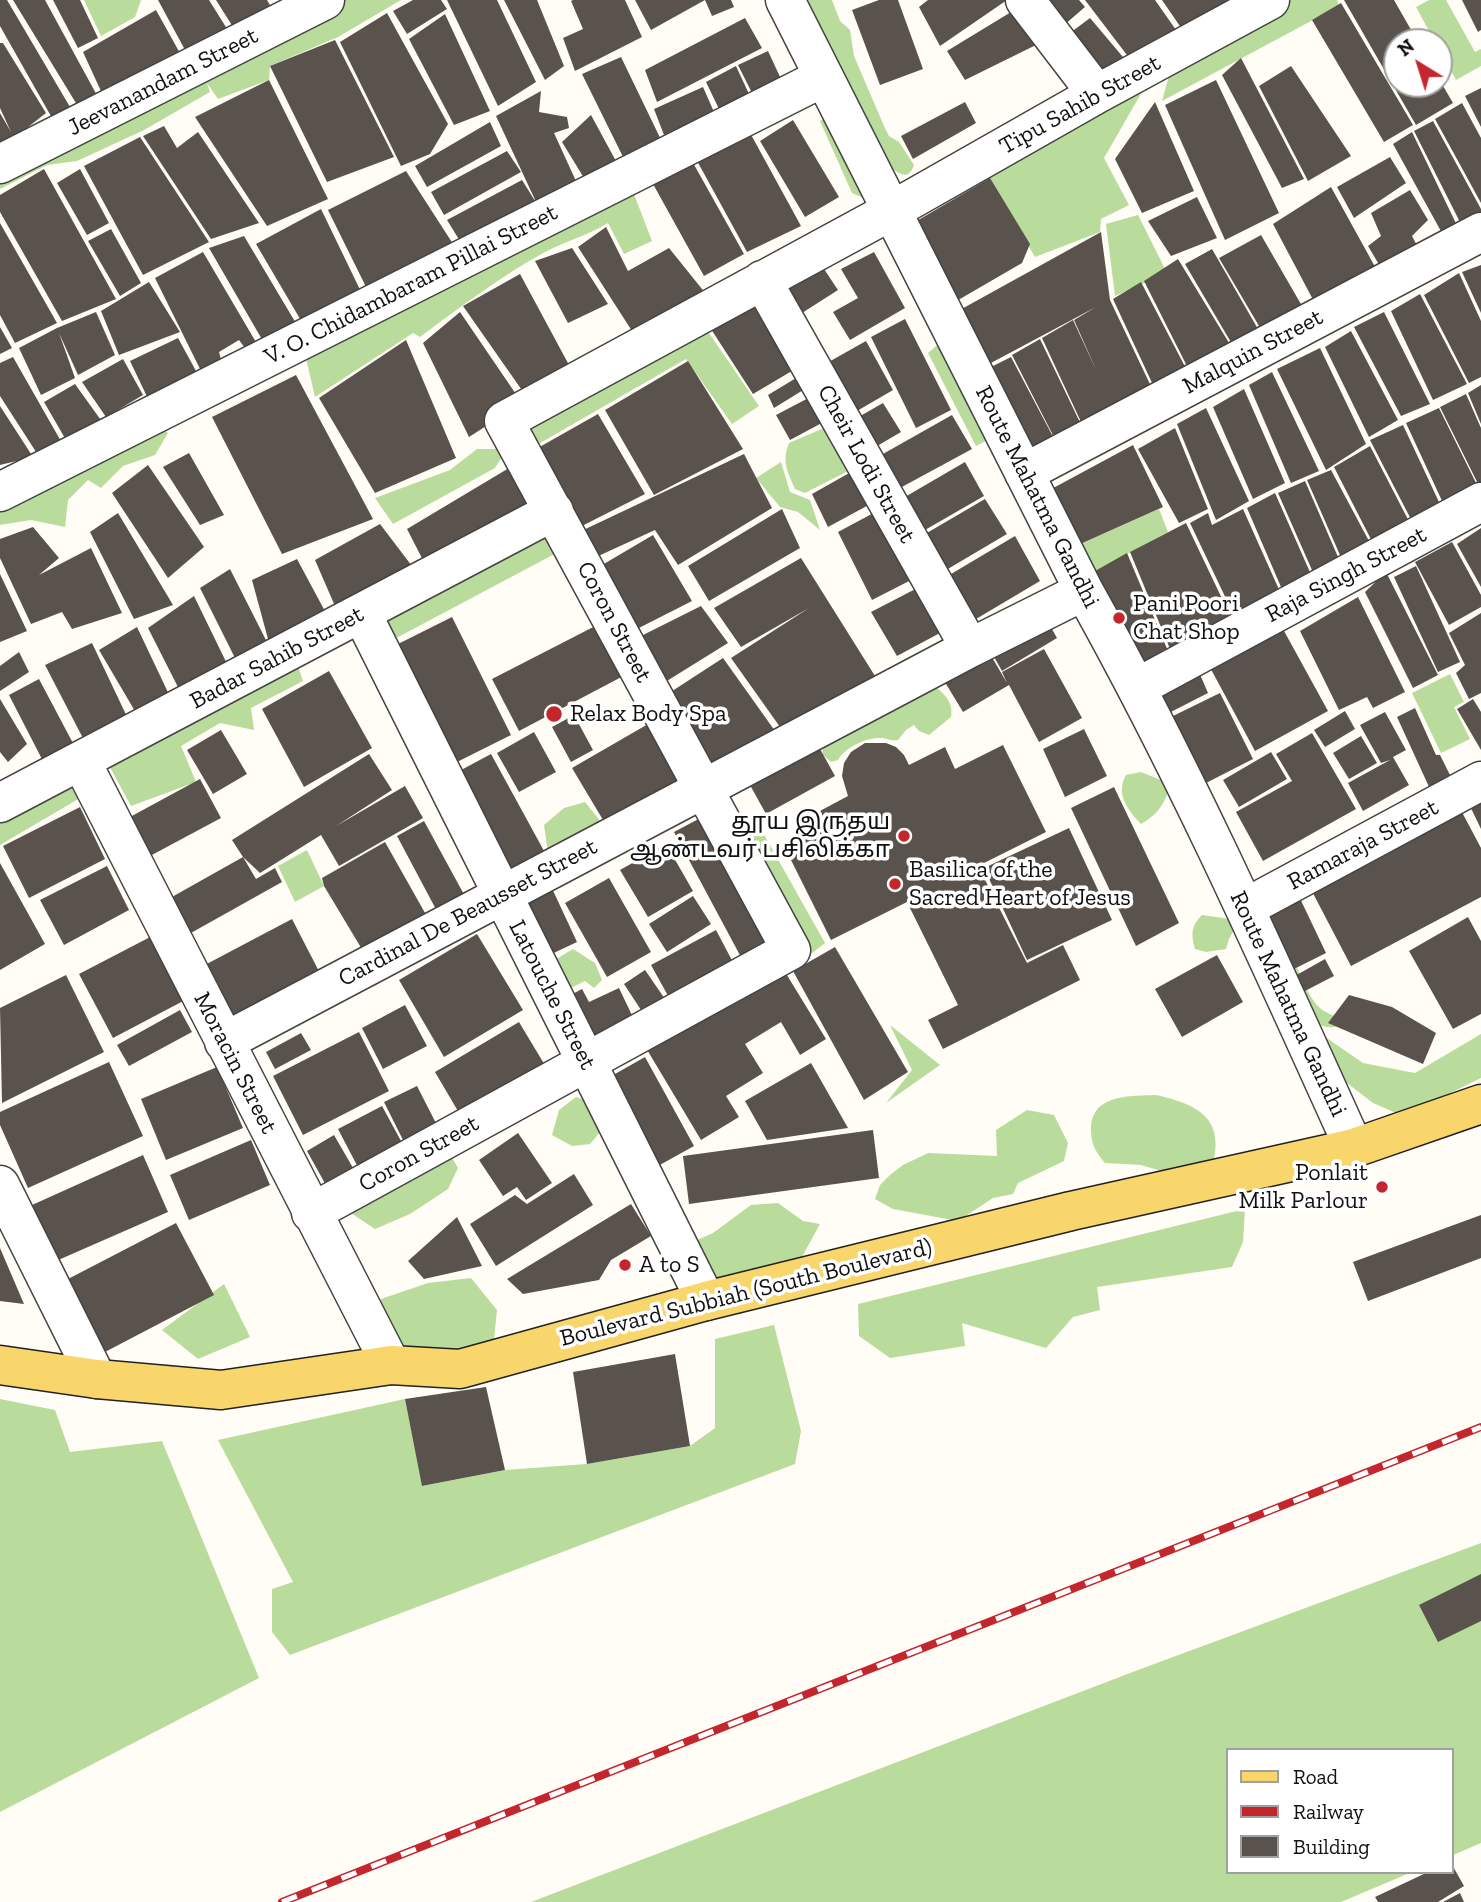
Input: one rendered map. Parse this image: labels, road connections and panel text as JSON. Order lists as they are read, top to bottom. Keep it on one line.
{"streets":{"main road":["Boulevard Subbiah (South Boulevard)"],"street":["Jeevanandam Street","Tipu Sahib Street","V. O. Chidambaram Pillai Street","Malquin Street","Cheir Lodi Street","Route Mahatma Gandhi","Raja Singh Street","Coron Street","Badar Sahib Street","Ramaraja Street","Cardinal De Beausset Street","Latouche Street","Moracin Street"]},"crossings":[["Tipu Sahib Street","Route Mahatma Gandhi"],["Tipu Sahib Street","Coron Street"],["V. O. Chidambaram Pillai Street","Route Mahatma Gandhi"],["Malquin Street","Route Mahatma Gandhi"],["Cheir Lodi Street","Coron Street"],["Cheir Lodi Street","Cardinal De Beausset Street"],["Route Mahatma Gandhi","Raja Singh Street"],["Route Mahatma Gandhi","Coron Street"],["Route Mahatma Gandhi","Ramaraja Street"],["Route Mahatma Gandhi","Cardinal De Beausset Street"],["Route Mahatma Gandhi","Boulevard Subbiah (South Boulevard)"],["Coron Street","Badar Sahib Street"],["Coron Street","Cardinal De Beausset Street"],["Coron Street","Latouche Street"],["Coron Street","Moracin Street"],["Badar Sahib Street","Latouche Street"],["Badar Sahib Street","Moracin Street"],["Cardinal De Beausset Street","Latouche Street"],["Cardinal De Beausset Street","Moracin Street"],["Latouche Street","Boulevard Subbiah (South Boulevard)"],["Moracin Street","Boulevard Subbiah (South Boulevard)"]],"places":["Pani Poori Chat Shop","Relax Body Spa","தூய இருதய ஆண்டவர் பசிலிக்கா","Basilica of the Sacred Heart of Jesus","Ponlait Milk Parlour","A to S"],"legend":["Road","Railway","Building"],"north":"top left"}
